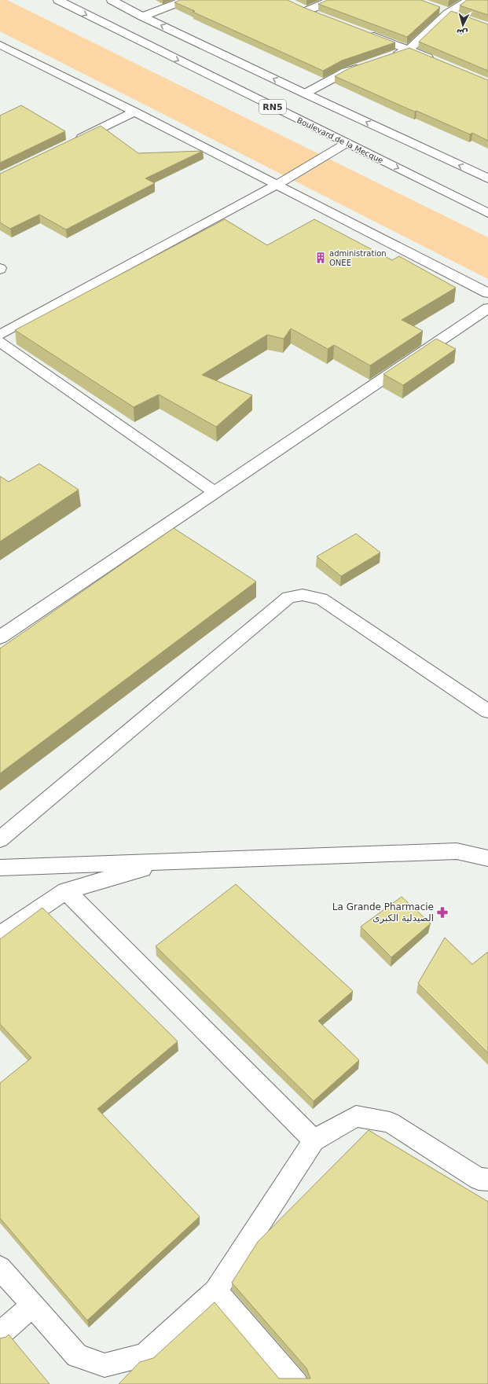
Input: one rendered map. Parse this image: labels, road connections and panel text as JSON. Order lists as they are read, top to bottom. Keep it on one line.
{"streets":{"street":["RN5","Boulevard de la Mecque"]},"places":{"building":["administration ONEE"],"pharmacy":["La Grande Pharmacie الصيدلية الكبرى"]},"north":"bottom"}
